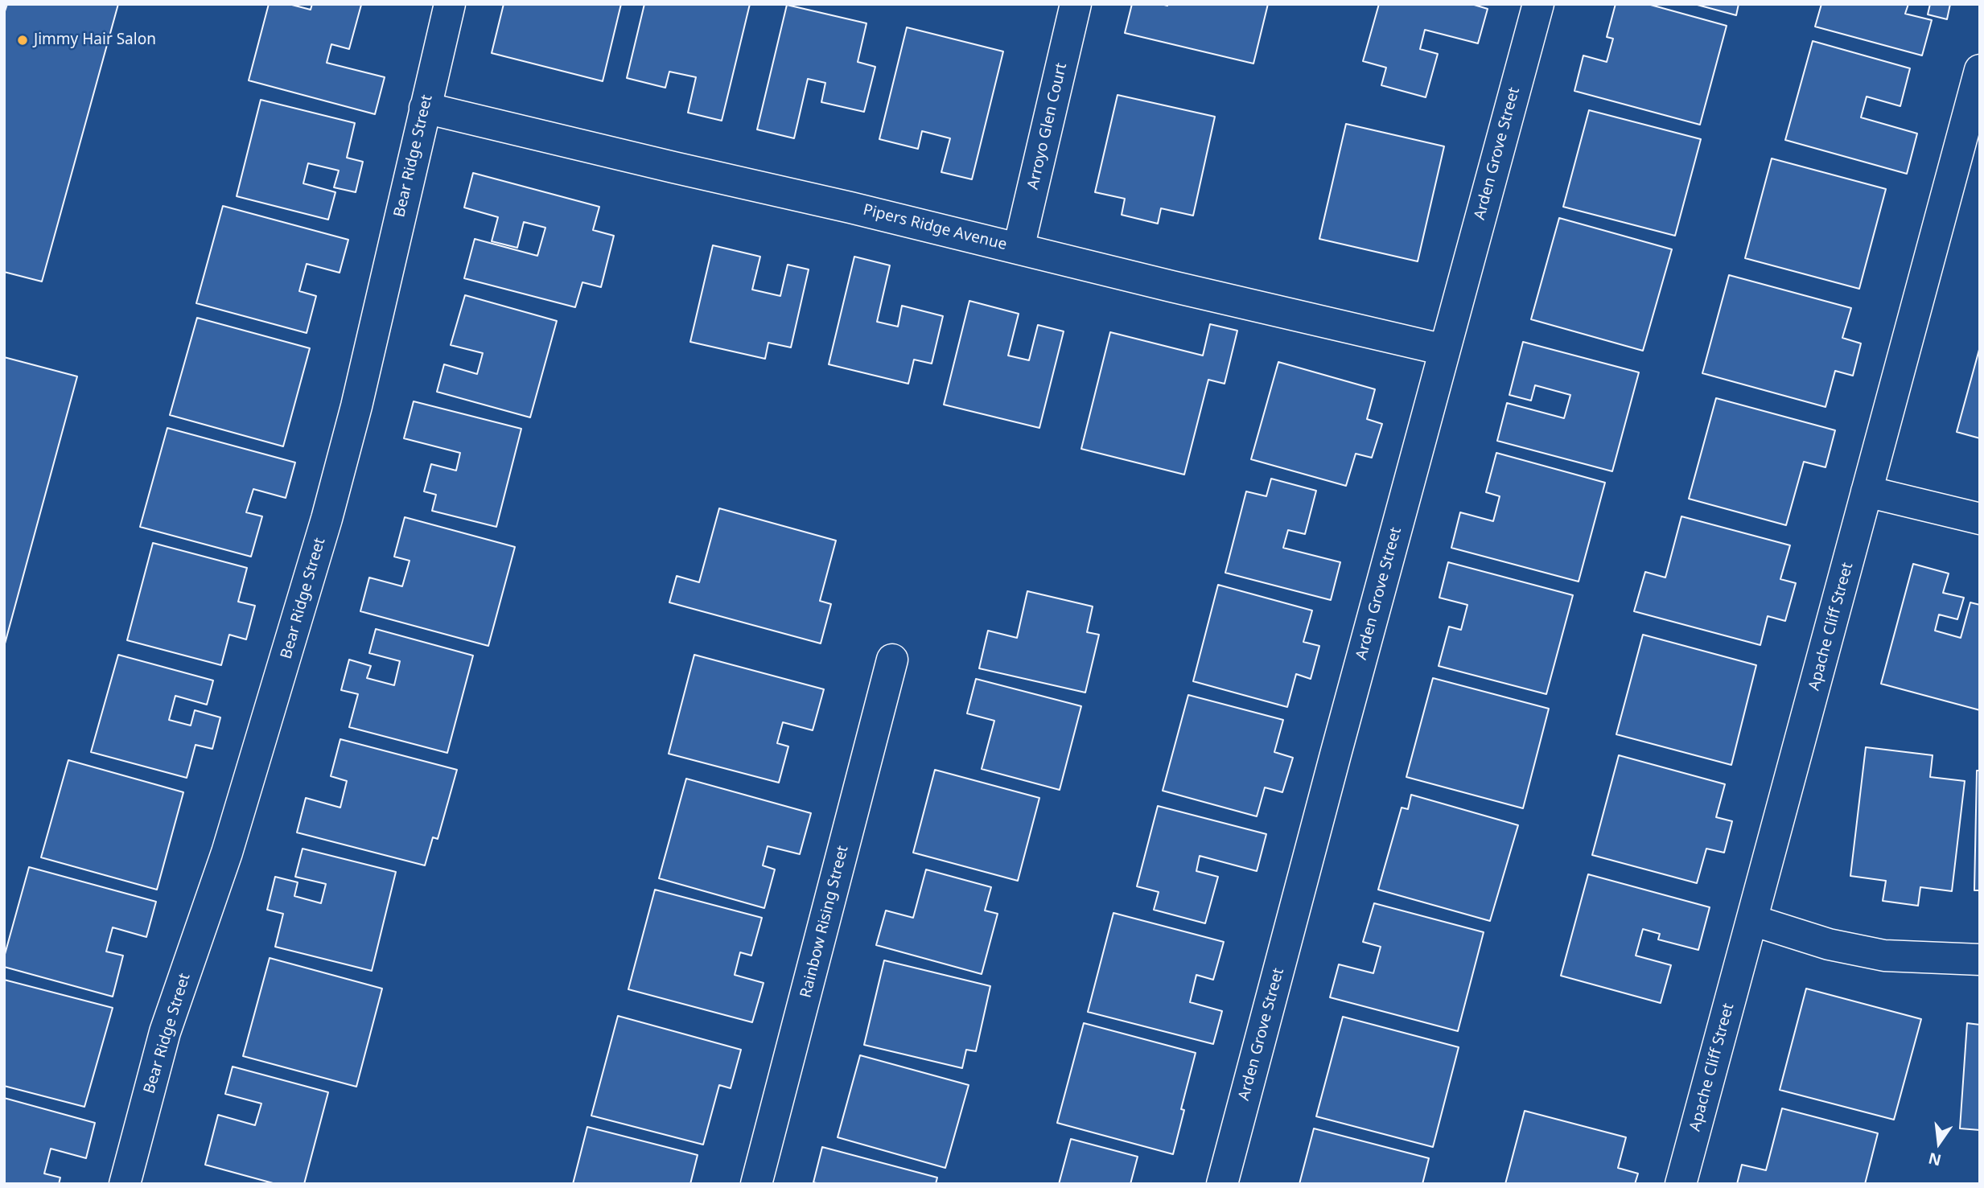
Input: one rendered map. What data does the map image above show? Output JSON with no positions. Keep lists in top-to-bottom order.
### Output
{
  "streets": {
    "street": [
      "Arroyo Glen Court",
      "Arden Grove Street",
      "Bear Ridge Street",
      "Pipers Ridge Avenue",
      "Apache Cliff Street",
      "Rainbow Rising Street"
    ]
  },
  "crossings": [
    ["Arroyo Glen Court", "Pipers Ridge Avenue"],
    ["Arden Grove Street", "Pipers Ridge Avenue"],
    ["Bear Ridge Street", "Pipers Ridge Avenue"]
  ],
  "places": ["Jimmy Hair Salon"],
  "north": "bottom"
}
